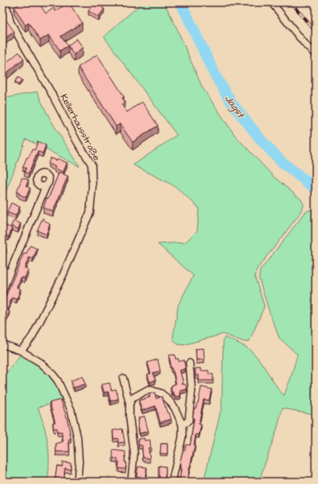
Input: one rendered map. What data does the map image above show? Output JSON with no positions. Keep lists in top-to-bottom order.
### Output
{
  "streets": {
    "street": ["Kellerhausstraße"]
  },
  "water": ["Jagst"]
}
